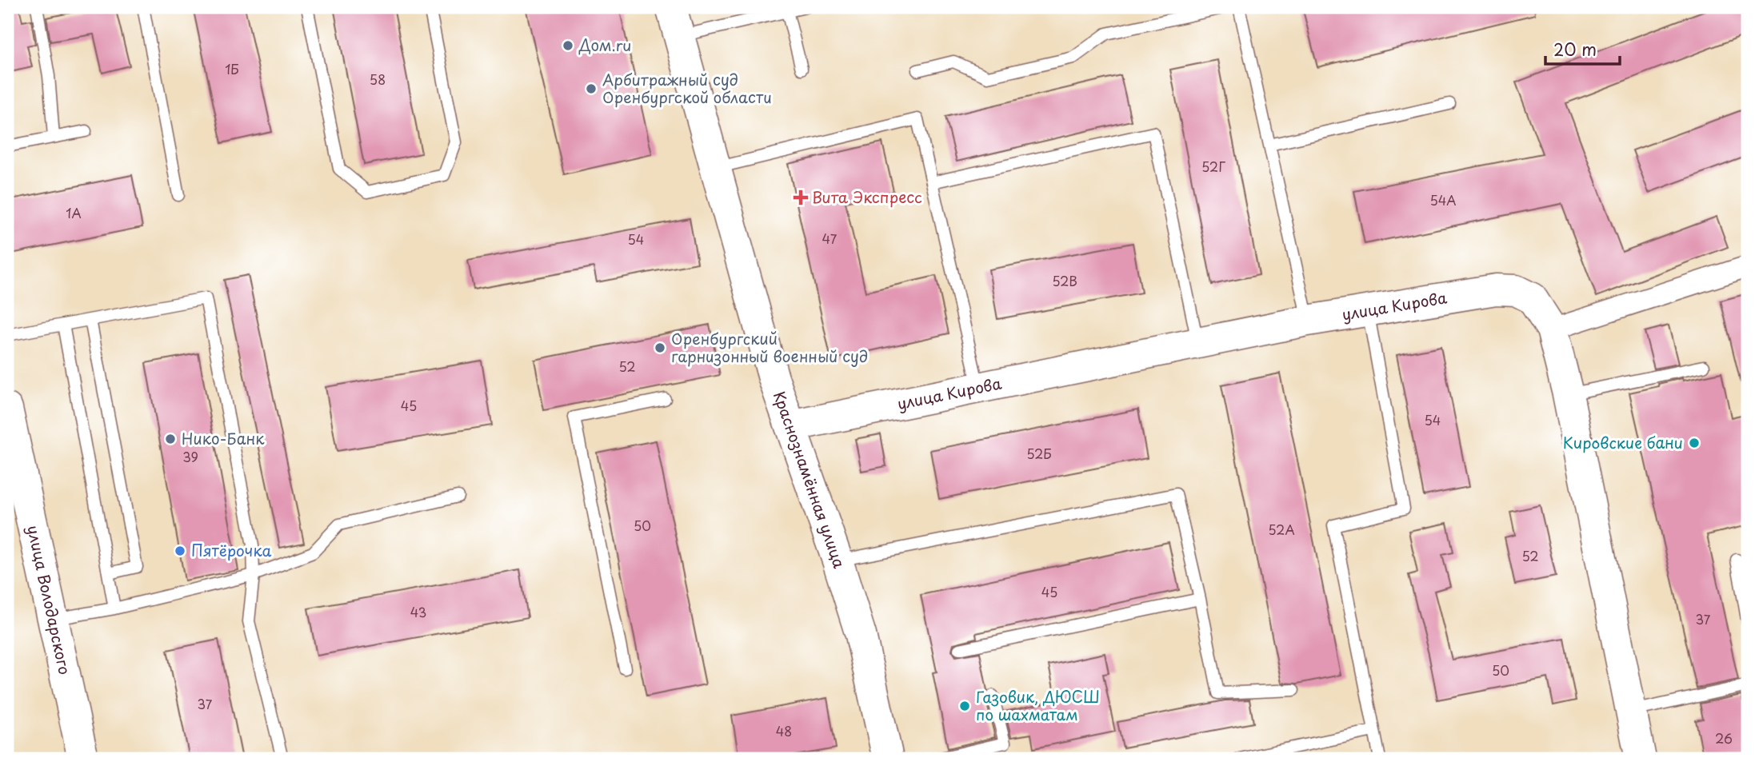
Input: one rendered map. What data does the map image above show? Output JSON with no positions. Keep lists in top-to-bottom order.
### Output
{
  "streets": {
    "main road": ["улица Кирова", "Краснознамённая улица", "улица Володарского"]
  },
  "crossings": [
    ["улица Кирова", "Краснознамённая улица"]
  ],
  "places": {
    "other": [
      "Дом.ru",
      "Арбитражный суд Оренбургской области",
      "Оренбургский гарнизонный военный суд",
      "Нико-Банк",
      "Кировские бани",
      "Пятёрочка",
      "Газовик, ДЮСШ по шахматам"
    ],
    "health": ["Вита Экспресс"]
  },
  "house_numbers": [
    "1Б",
    "58",
    "52Г",
    "54А",
    "1А",
    "47",
    "54",
    "52В",
    "52",
    "45",
    "54",
    "52Б",
    "39",
    "50",
    "52А",
    "52",
    "45",
    "43",
    "37",
    "50",
    "37",
    "48",
    "26"
  ],
  "scale_bar": "20 m"
}
